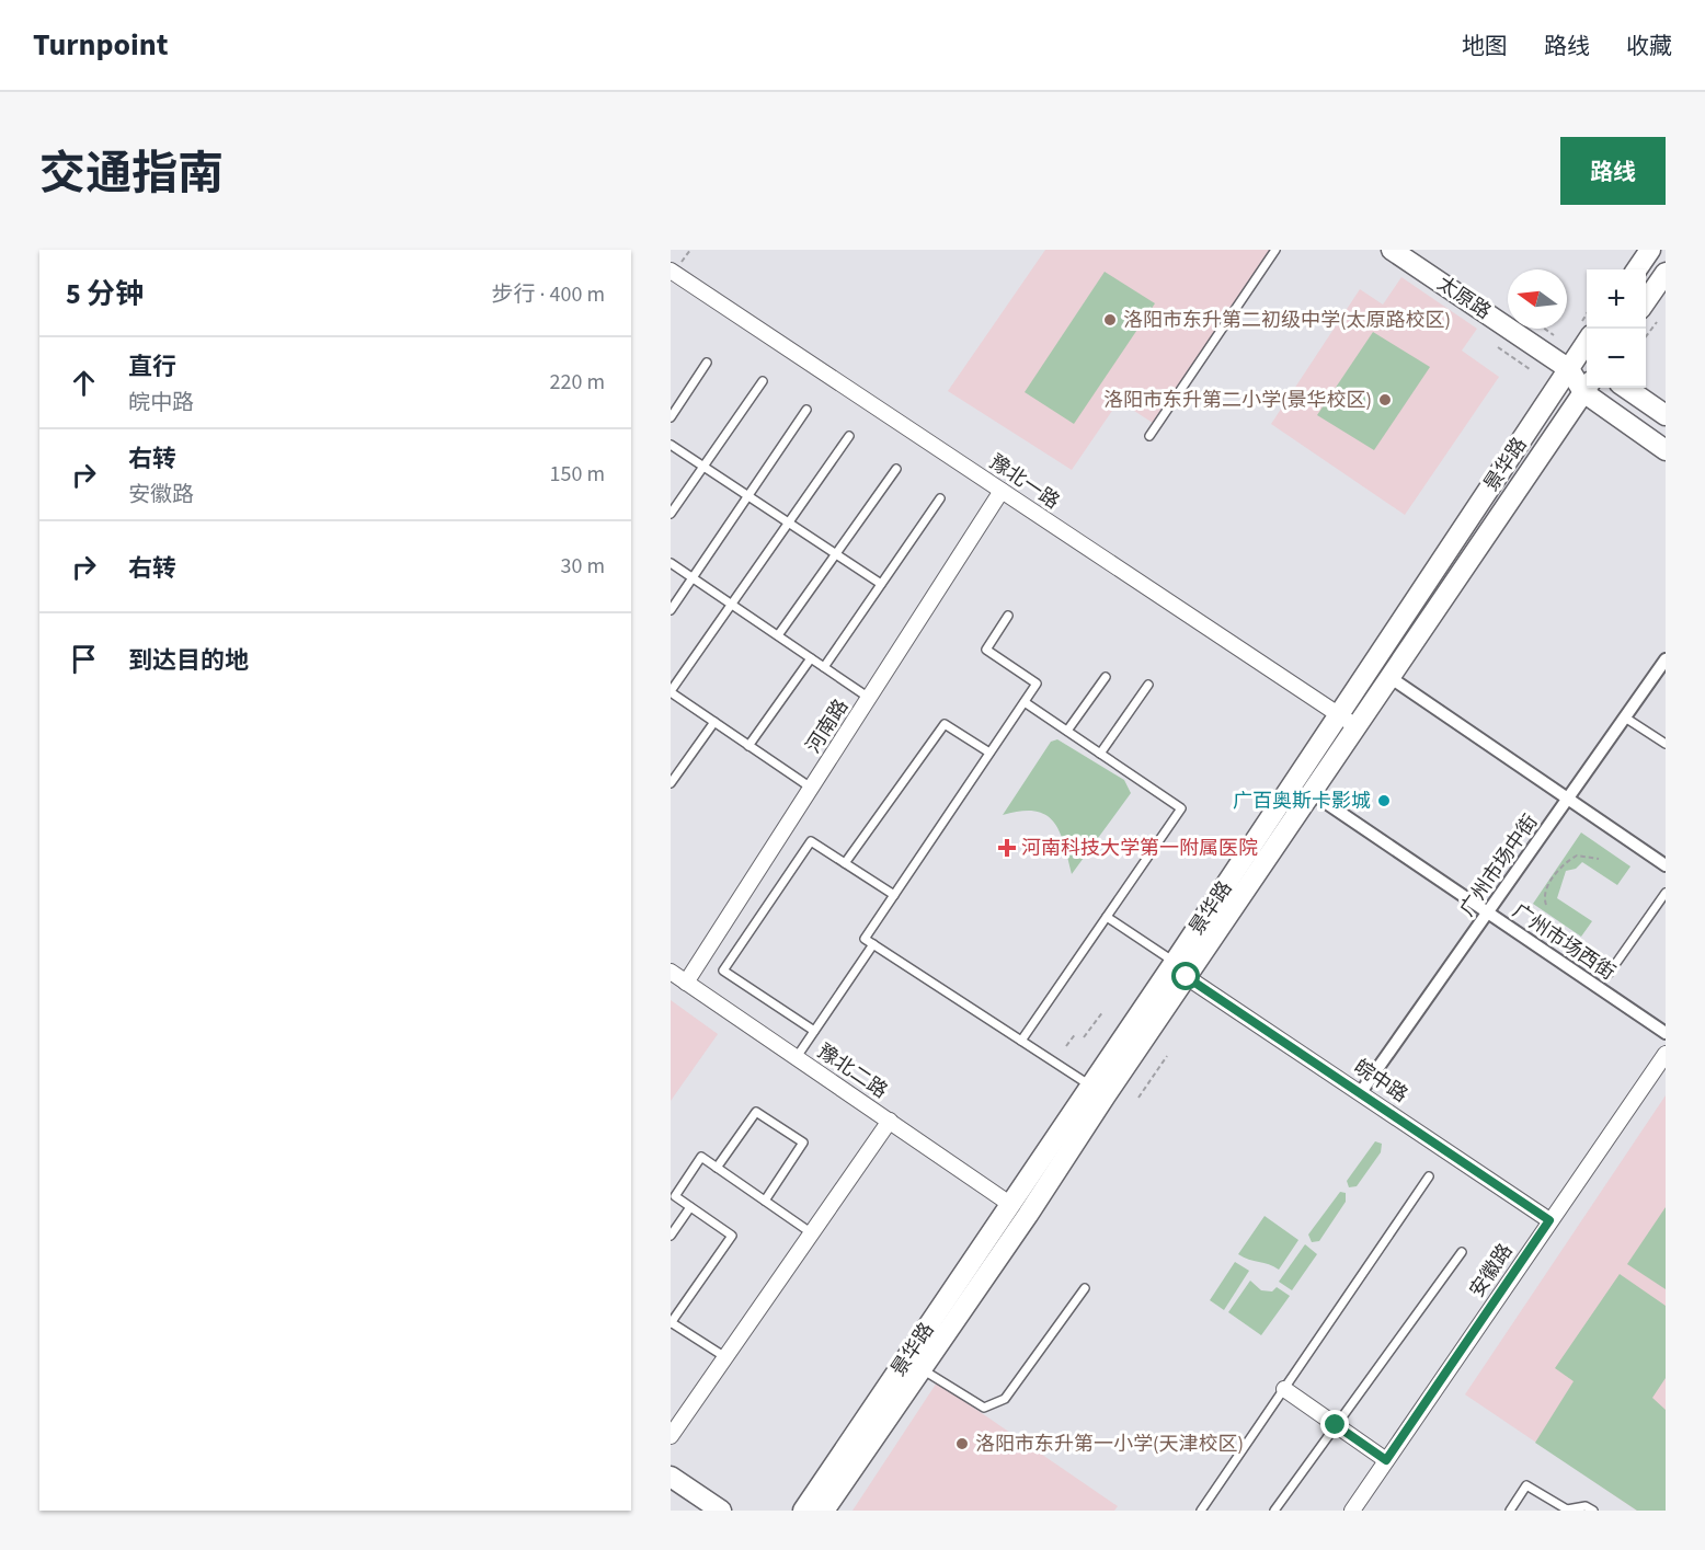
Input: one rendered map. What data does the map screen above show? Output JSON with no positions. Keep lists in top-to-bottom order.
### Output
{
  "streets": {
    "main road": ["太原路", "景华路"],
    "street": [
      "豫北一路",
      "河南路",
      "广州市场中街",
      "广州市场西街",
      "豫北二路",
      "皖中路",
      "安徽路"
    ]
  },
  "crossings": [
    ["太原路", "景华路"],
    ["景华路", "豫北一路"],
    ["景华路", "广州市场西街"],
    ["景华路", "豫北二路"],
    ["景华路", "皖中路"],
    ["豫北一路", "河南路"],
    ["河南路", "豫北二路"],
    ["广州市场中街", "广州市场西街"],
    ["广州市场中街", "皖中路"],
    ["皖中路", "安徽路"]
  ],
  "places": {
    "other": [
      "洛阳市东升第二初级中学(太原路校区)",
      "洛阳市东升第二小学(景华校区)",
      "广百奥斯卡影城",
      "洛阳市东升第一小学(天津校区)"
    ],
    "health": ["河南科技大学第一附属医院"]
  },
  "north": "left",
  "page": {
    "header": "Turnpoint",
    "nav": ["地图", "路线", "收藏"],
    "title": "交通指南",
    "buttons": "路线",
    "heading": ["5 分钟", "步行 · 400 m"],
    "map_buttons": ["+", "−"],
    "list": [
      ["直行", "皖中路", "220 m"],
      ["右转", "安徽路", "150 m"],
      ["右转", "30 m"],
      "到达目的地"
    ]
  }
}
